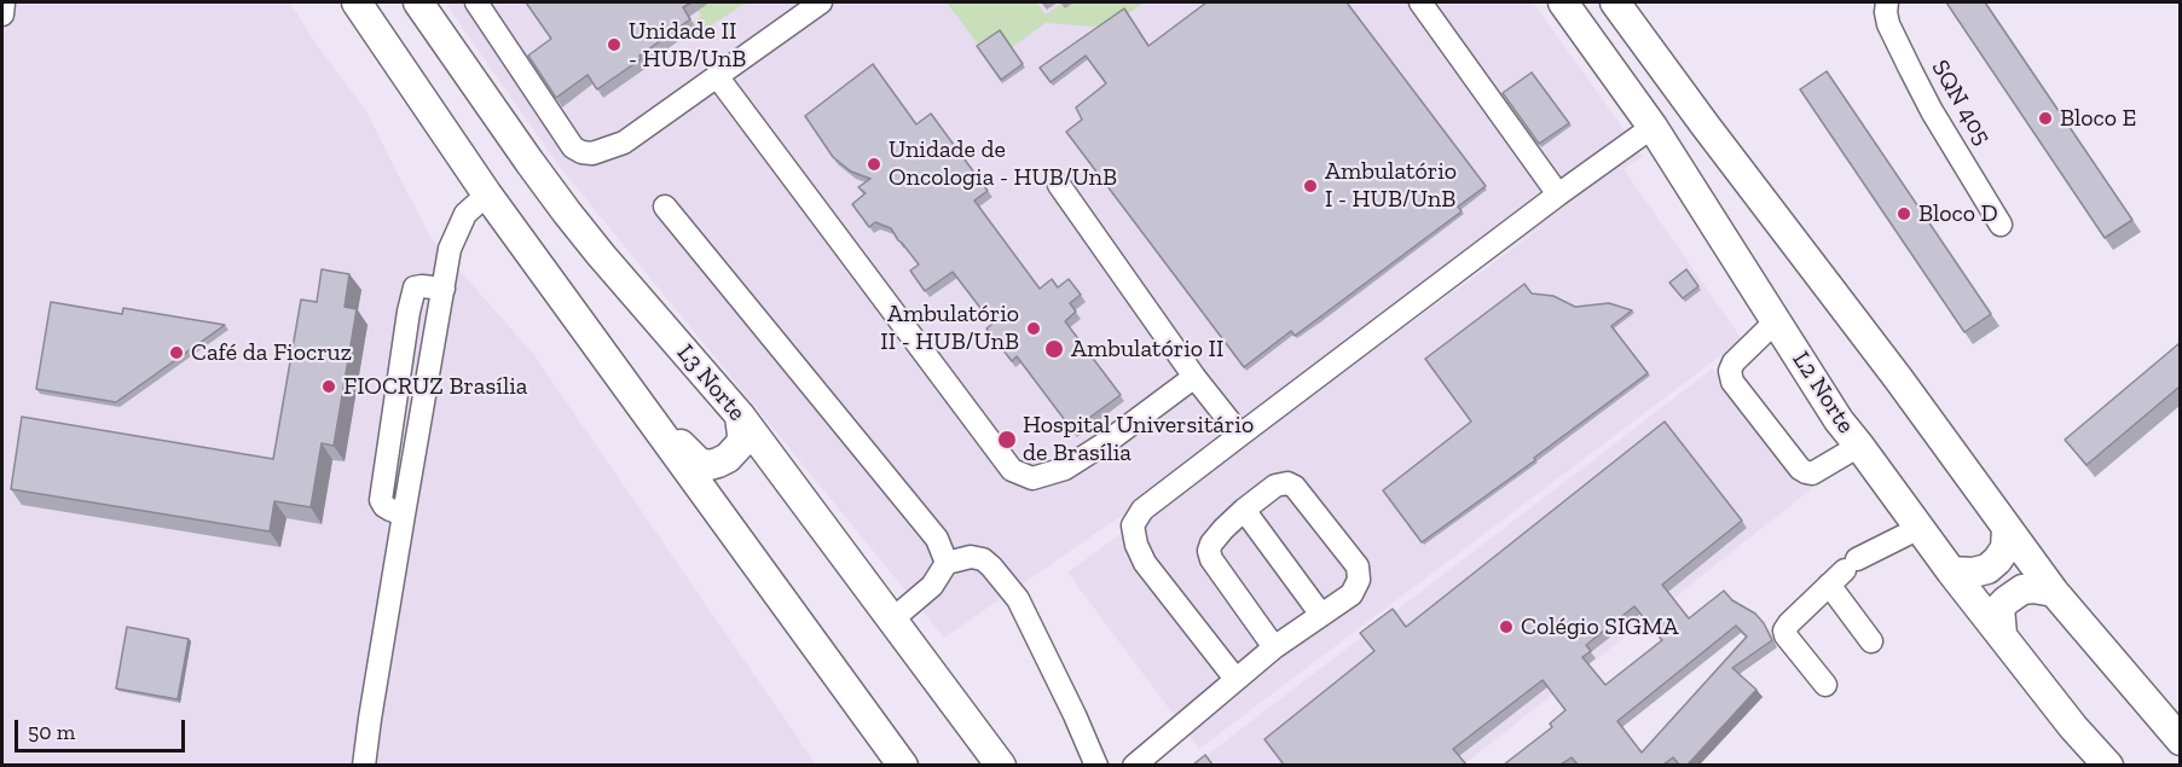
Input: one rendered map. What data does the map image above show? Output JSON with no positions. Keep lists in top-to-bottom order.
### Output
{
  "streets": {
    "main road": ["L3 Norte", "L2 Norte"],
    "street": ["SQN 405"]
  },
  "places": [
    "Unidade II - HUB/UnB",
    "Bloco E",
    "Unidade de Oncologia - HUB/UnB",
    "Ambulatório I - HUB/UnB",
    "Bloco D",
    "Ambulatório II - HUB/UnB",
    "Ambulatório II",
    "Café da Fiocruz",
    "FIOCRUZ Brasília",
    "Hospital Universitário de Brasília",
    "Colégio SIGMA"
  ],
  "scale_bar": "50 m"
}
